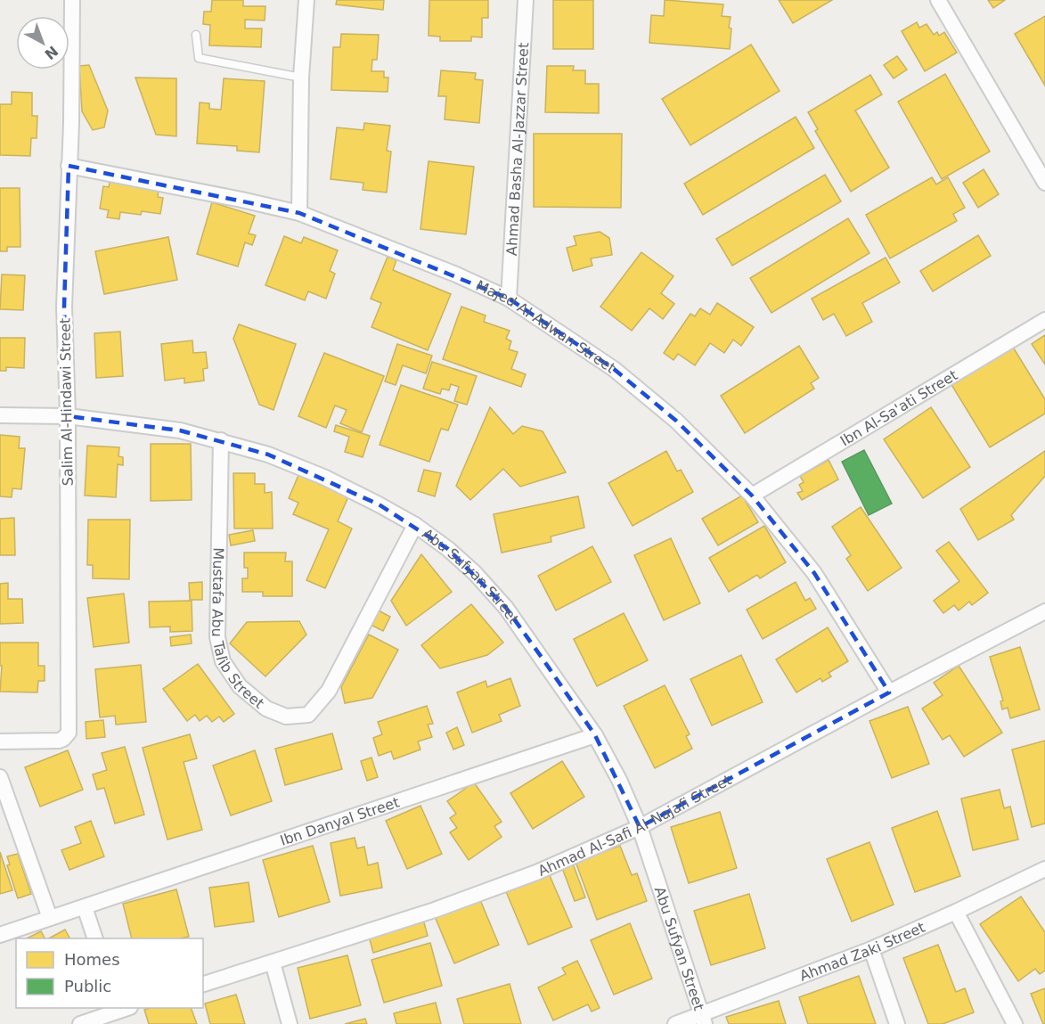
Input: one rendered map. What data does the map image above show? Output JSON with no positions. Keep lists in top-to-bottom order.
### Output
{
  "streets": {
    "street": [
      "Ahmad Basha Al-Jazzar Street",
      "Majed Al-Adwan Street",
      "Salim Al-Hindawi Street",
      "Ibn Al-Sa'ati Street",
      "Abu Sufyan Street",
      "Mustafa Abu Talib Street",
      "Ibn Danyal Street",
      "Ahmad Al-Safi Al-Najafi Street",
      "Ahmad Zaki Street"
    ]
  },
  "crossings": [
    ["Ahmad Basha Al-Jazzar Street", "Majed Al-Adwan Street"],
    ["Majed Al-Adwan Street", "Salim Al-Hindawi Street"],
    ["Majed Al-Adwan Street", "Ibn Al-Sa'ati Street"],
    ["Majed Al-Adwan Street", "Ahmad Al-Safi Al-Najafi Street"],
    ["Salim Al-Hindawi Street", "Abu Sufyan Street"],
    ["Abu Sufyan Street", "Mustafa Abu Talib Street"],
    ["Abu Sufyan Street", "Ibn Danyal Street"],
    ["Abu Sufyan Street", "Ahmad Al-Safi Al-Najafi Street"],
    ["Abu Sufyan Street", "Ahmad Zaki Street"]
  ],
  "legend": ["Homes", "Public"],
  "north": "bottom right"
}
